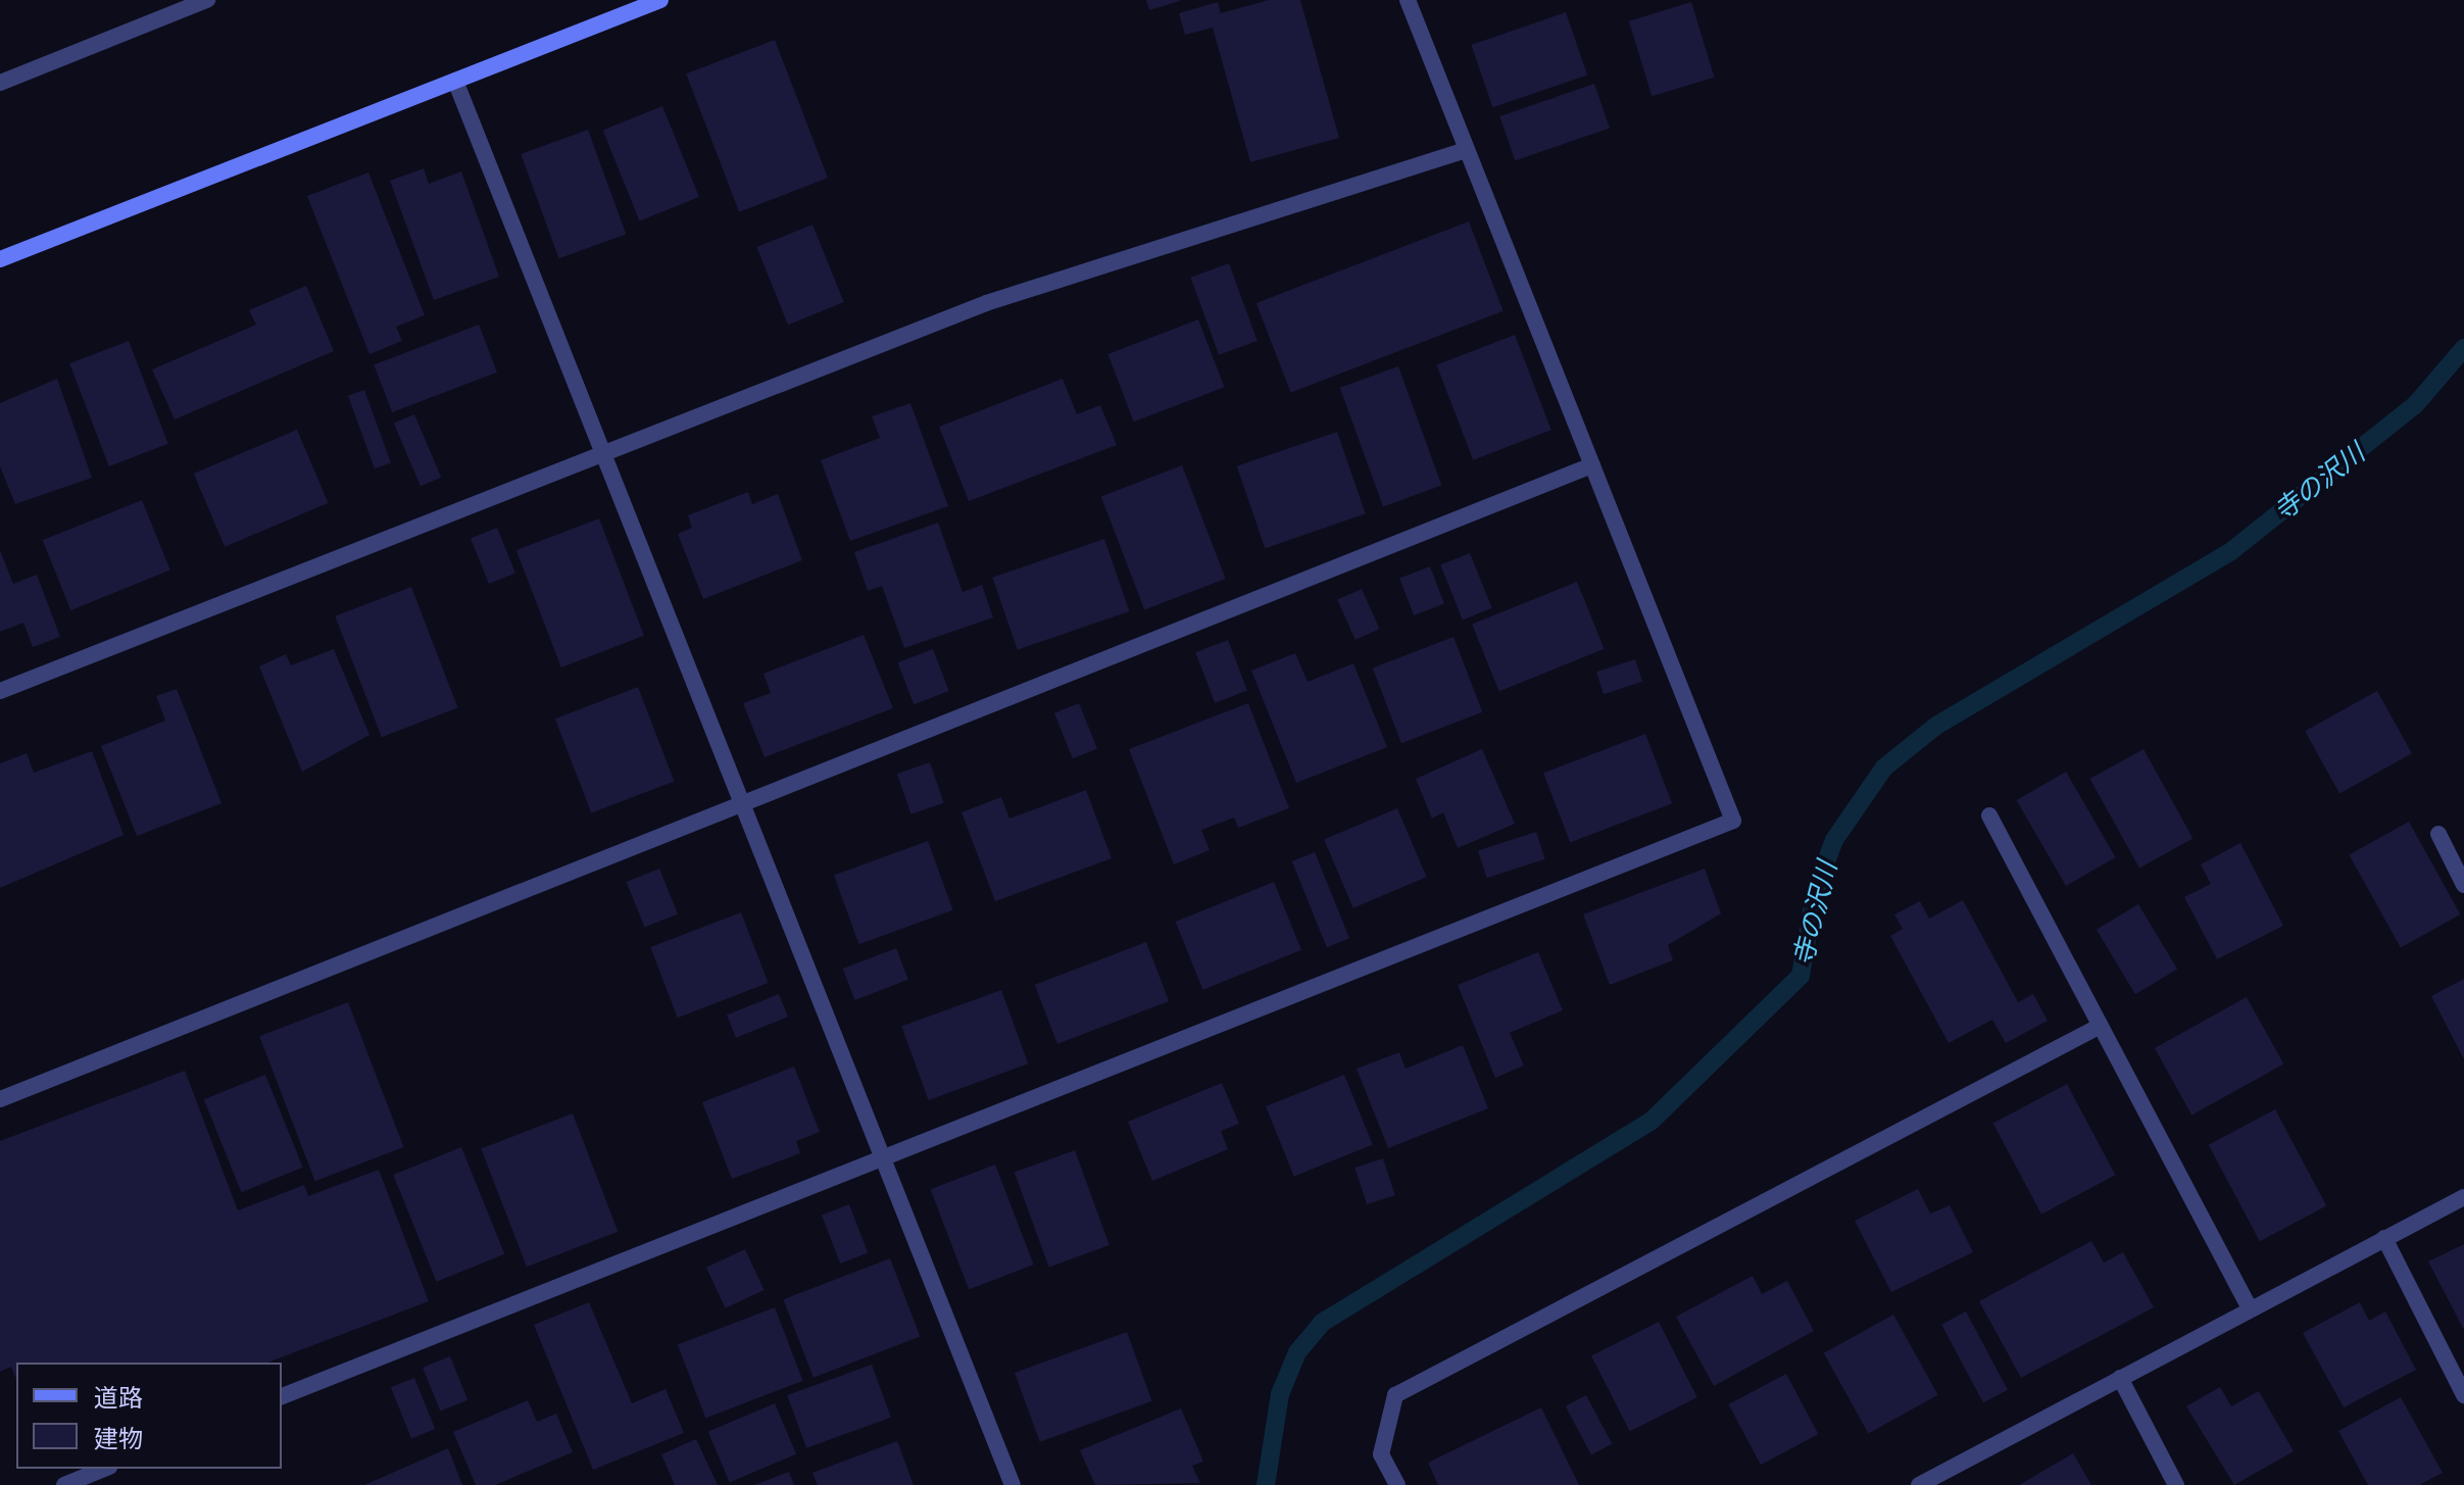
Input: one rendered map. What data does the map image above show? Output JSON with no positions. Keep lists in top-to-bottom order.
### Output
{
  "water": ["寺の沢川"],
  "legend": ["道路", "建物"]
}
